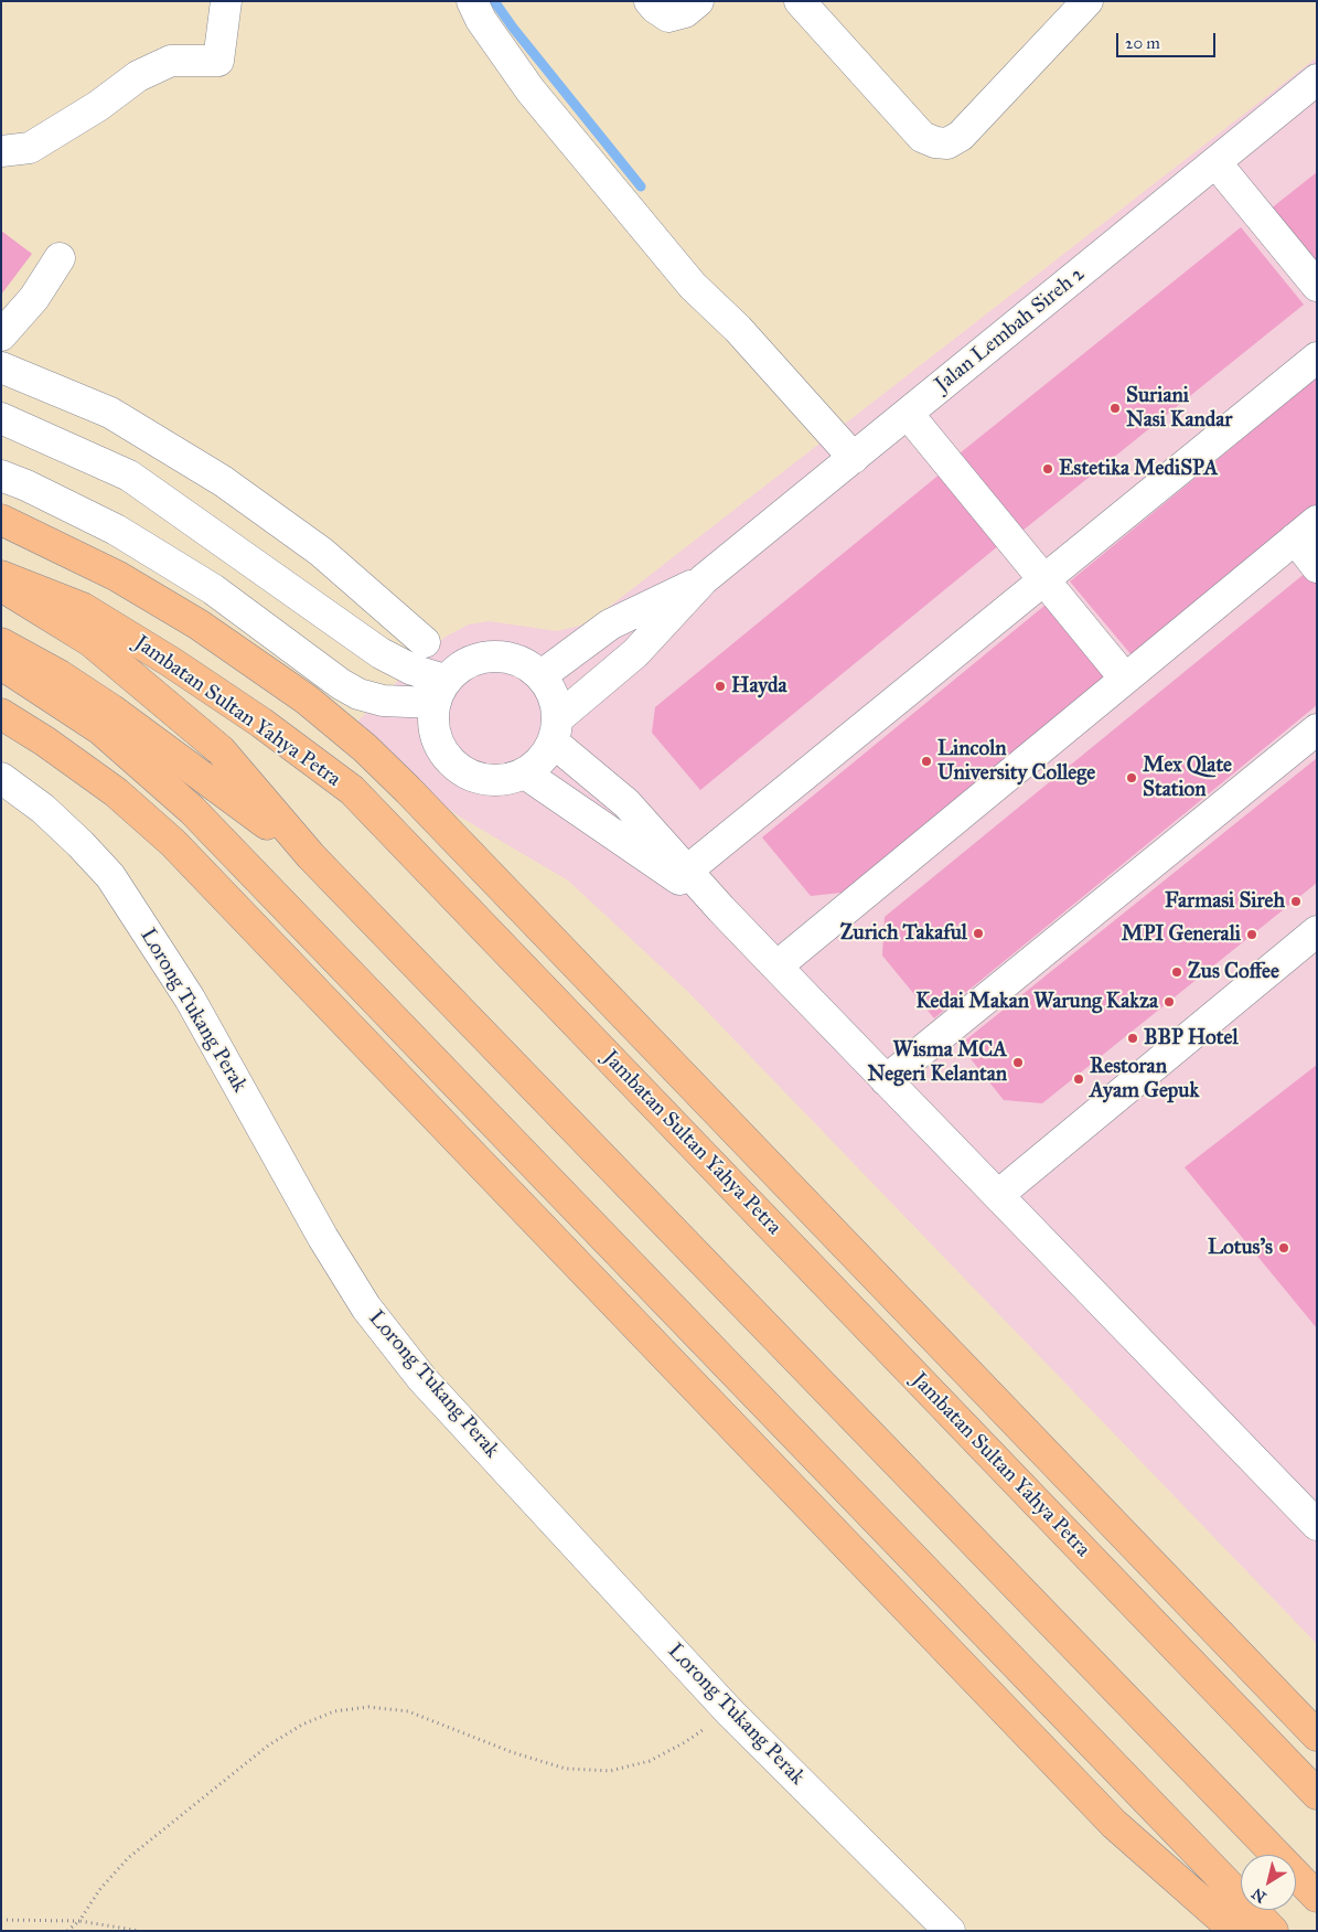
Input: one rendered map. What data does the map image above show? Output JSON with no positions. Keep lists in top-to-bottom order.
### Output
{
  "streets": {
    "main road": ["Jambatan Sultan Yahya Petra"],
    "street": ["Jalan Lembah Sireh 2", "Lorong Tukang Perak"]
  },
  "places": [
    "Suriani Nasi Kandar",
    "Estetika MediSPA",
    "Hayda",
    "Lincoln University College",
    "Mex Qlate Station",
    "Farmasi Sireh",
    "Zurich Takaful",
    "MPI Generali",
    "Zus Coffee",
    "Kedai Makan Warung Kakza",
    "BBP Hotel",
    "Wisma MCA Negeri Kelantan",
    "Restoran Ayam Gepuk",
    "Lotus's"
  ],
  "scale_bar": "20 m",
  "north": "bottom left"
}
